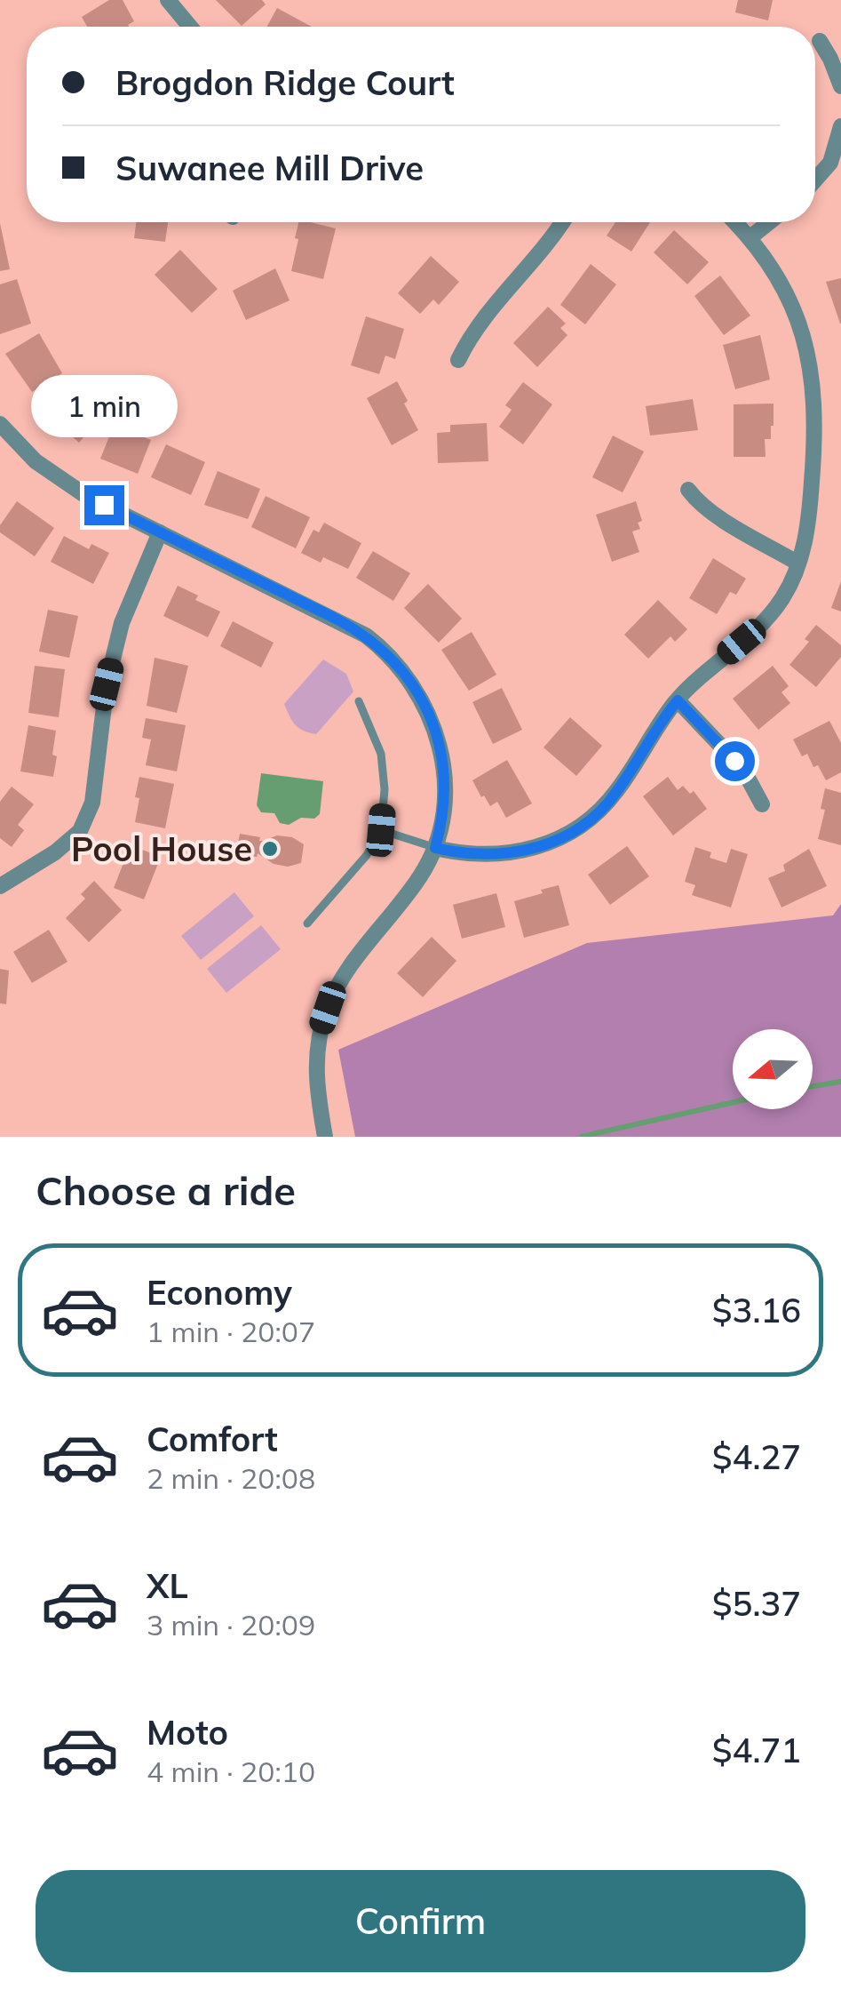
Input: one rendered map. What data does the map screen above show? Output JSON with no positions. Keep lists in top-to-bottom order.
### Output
{
  "places": ["Pool House"],
  "north": "left",
  "page": {
    "banner": ["Brogdon Ridge Court", "Suwanee Mill Drive"],
    "bubble": "1 min",
    "heading": "Choose a ride",
    "list": [
      {
        "name": "Economy",
        "note": "1 min · 20:07",
        "value": "$3.16"
      },
      {
        "name": "Comfort",
        "note": "2 min · 20:08",
        "value": "$4.27"
      },
      {
        "name": "XL",
        "note": "3 min · 20:09",
        "value": "$5.37"
      },
      {
        "name": "Moto",
        "note": "4 min · 20:10",
        "value": "$4.71"
      }
    ],
    "buttons": "Confirm"
  }
}
